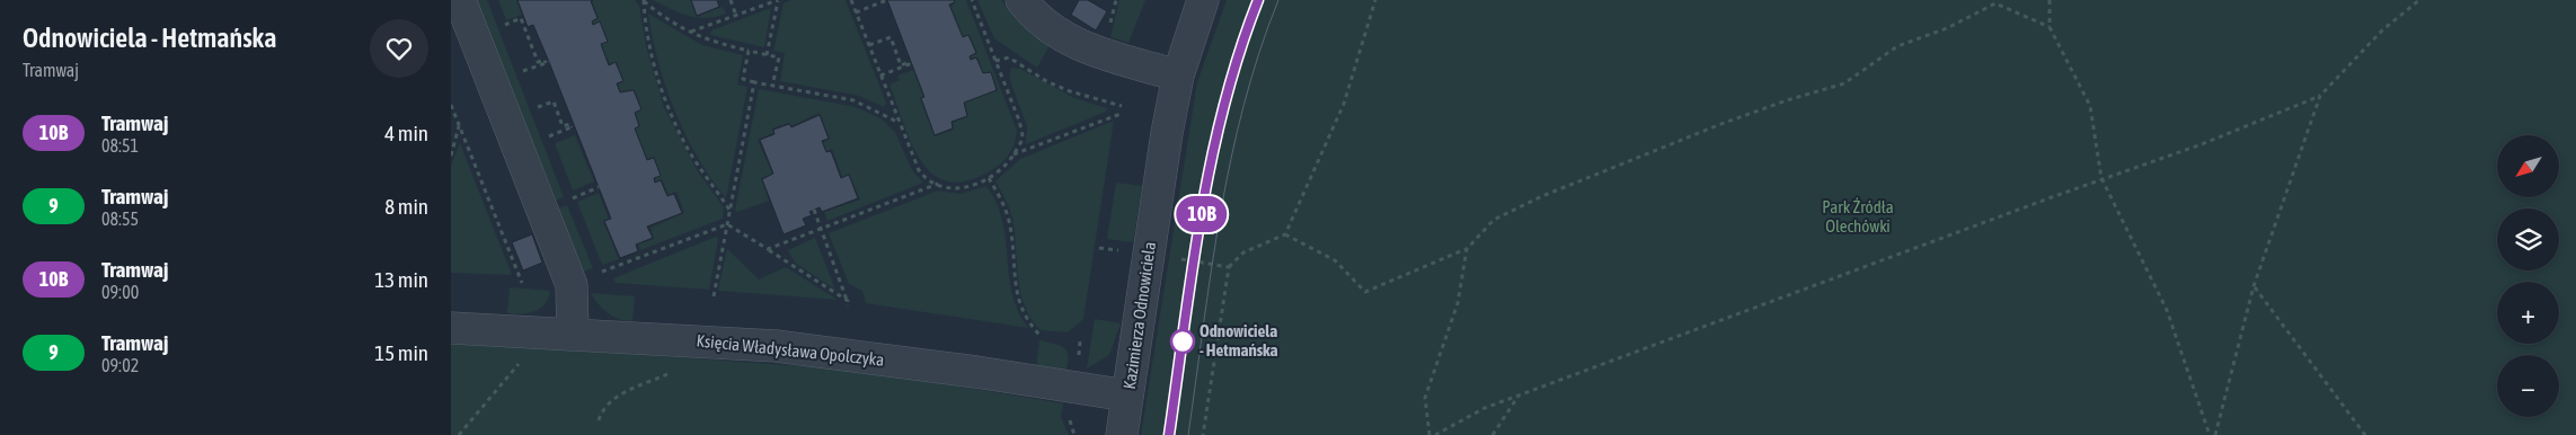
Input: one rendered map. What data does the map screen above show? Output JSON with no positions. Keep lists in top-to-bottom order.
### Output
{
  "streets": {
    "street": ["Kazimierza Odnowiciela", "Księcia Władysława Opolczyka"]
  },
  "crossings": [
    ["Kazimierza Odnowiciela", "Księcia Władysława Opolczyka"]
  ],
  "parks": ["Park Źródła Olechówki"],
  "places": ["Odnowiciela - Hetmańska"],
  "lines": ["tram line 10B"],
  "north": "bottom left",
  "page": {
    "heading": ["Odnowiciela - Hetmańska", "Tramwaj"],
    "on_map": "10B",
    "list": [
      {
        "mark": "10B",
        "name": "Tramwaj",
        "note": "08:51",
        "value": "4 min"
      },
      {
        "mark": "9",
        "name": "Tramwaj",
        "note": "08:55",
        "value": "8 min"
      },
      {
        "mark": "10B",
        "name": "Tramwaj",
        "note": "09:00",
        "value": "13 min"
      },
      {
        "mark": "9",
        "name": "Tramwaj",
        "note": "09:02",
        "value": "15 min"
      }
    ],
    "map_buttons": ["+", "−"]
  }
}
